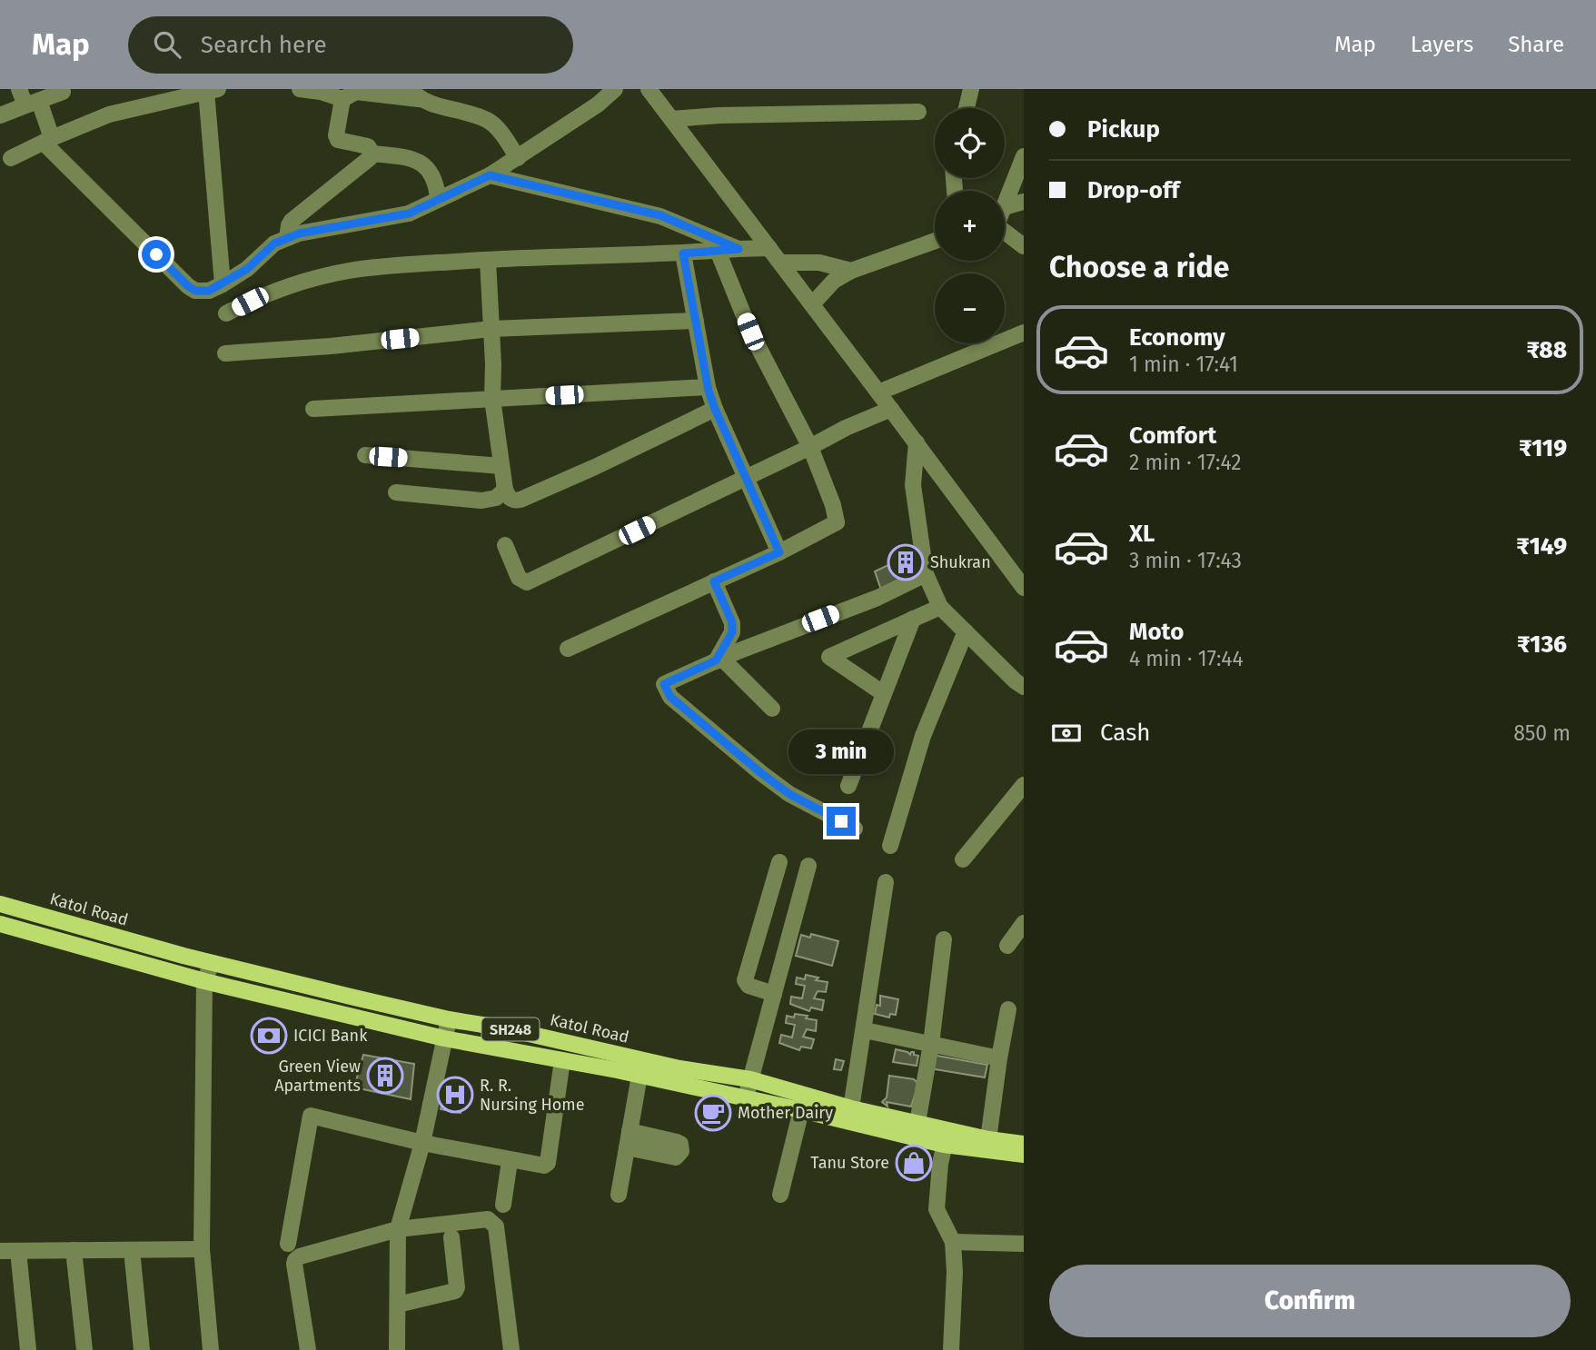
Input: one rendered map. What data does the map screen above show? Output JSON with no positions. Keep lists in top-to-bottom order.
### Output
{
  "streets": {
    "main road": ["Katol Road", "SH248"]
  },
  "places": {
    "building": ["Shukran", "Green View Apartments"],
    "bank": ["ICICI Bank"],
    "hospital": ["R. R. Nursing Home"],
    "cafe": ["Mother Dairy"],
    "shop": ["Tanu Store"]
  },
  "page": {
    "header": "Map",
    "search": "Search here",
    "nav": ["Map", "Layers", "Share"],
    "banner": ["Pickup", "Drop-off"],
    "map_buttons": ["+", "−"],
    "heading": "Choose a ride",
    "list": [
      {
        "name": "Economy",
        "note": "1 min · 17:41",
        "value": "₹88"
      },
      {
        "name": "Comfort",
        "note": "2 min · 17:42",
        "value": "₹119"
      },
      {
        "name": "XL",
        "note": "3 min · 17:43",
        "value": "₹149"
      },
      {
        "name": "Moto",
        "note": "4 min · 17:44",
        "value": "₹136"
      }
    ],
    "pay": ["Cash", "850 m"],
    "bubble": "3 min",
    "buttons": "Confirm"
  }
}
